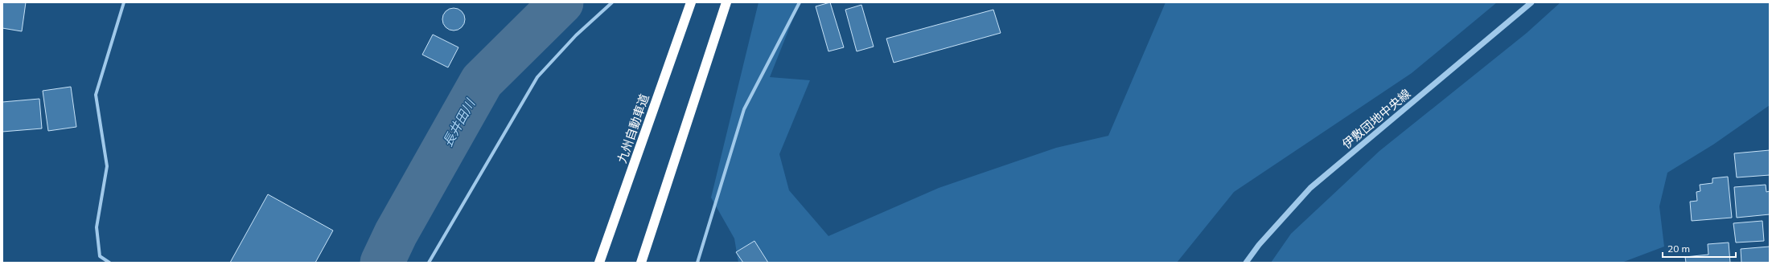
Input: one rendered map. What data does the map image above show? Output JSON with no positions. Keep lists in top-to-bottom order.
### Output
{
  "streets": {
    "highway": ["九州自動車道"],
    "street": ["伊敷団地中央線"]
  },
  "water": ["長井田川"],
  "scale_bar": "20 m"
}
